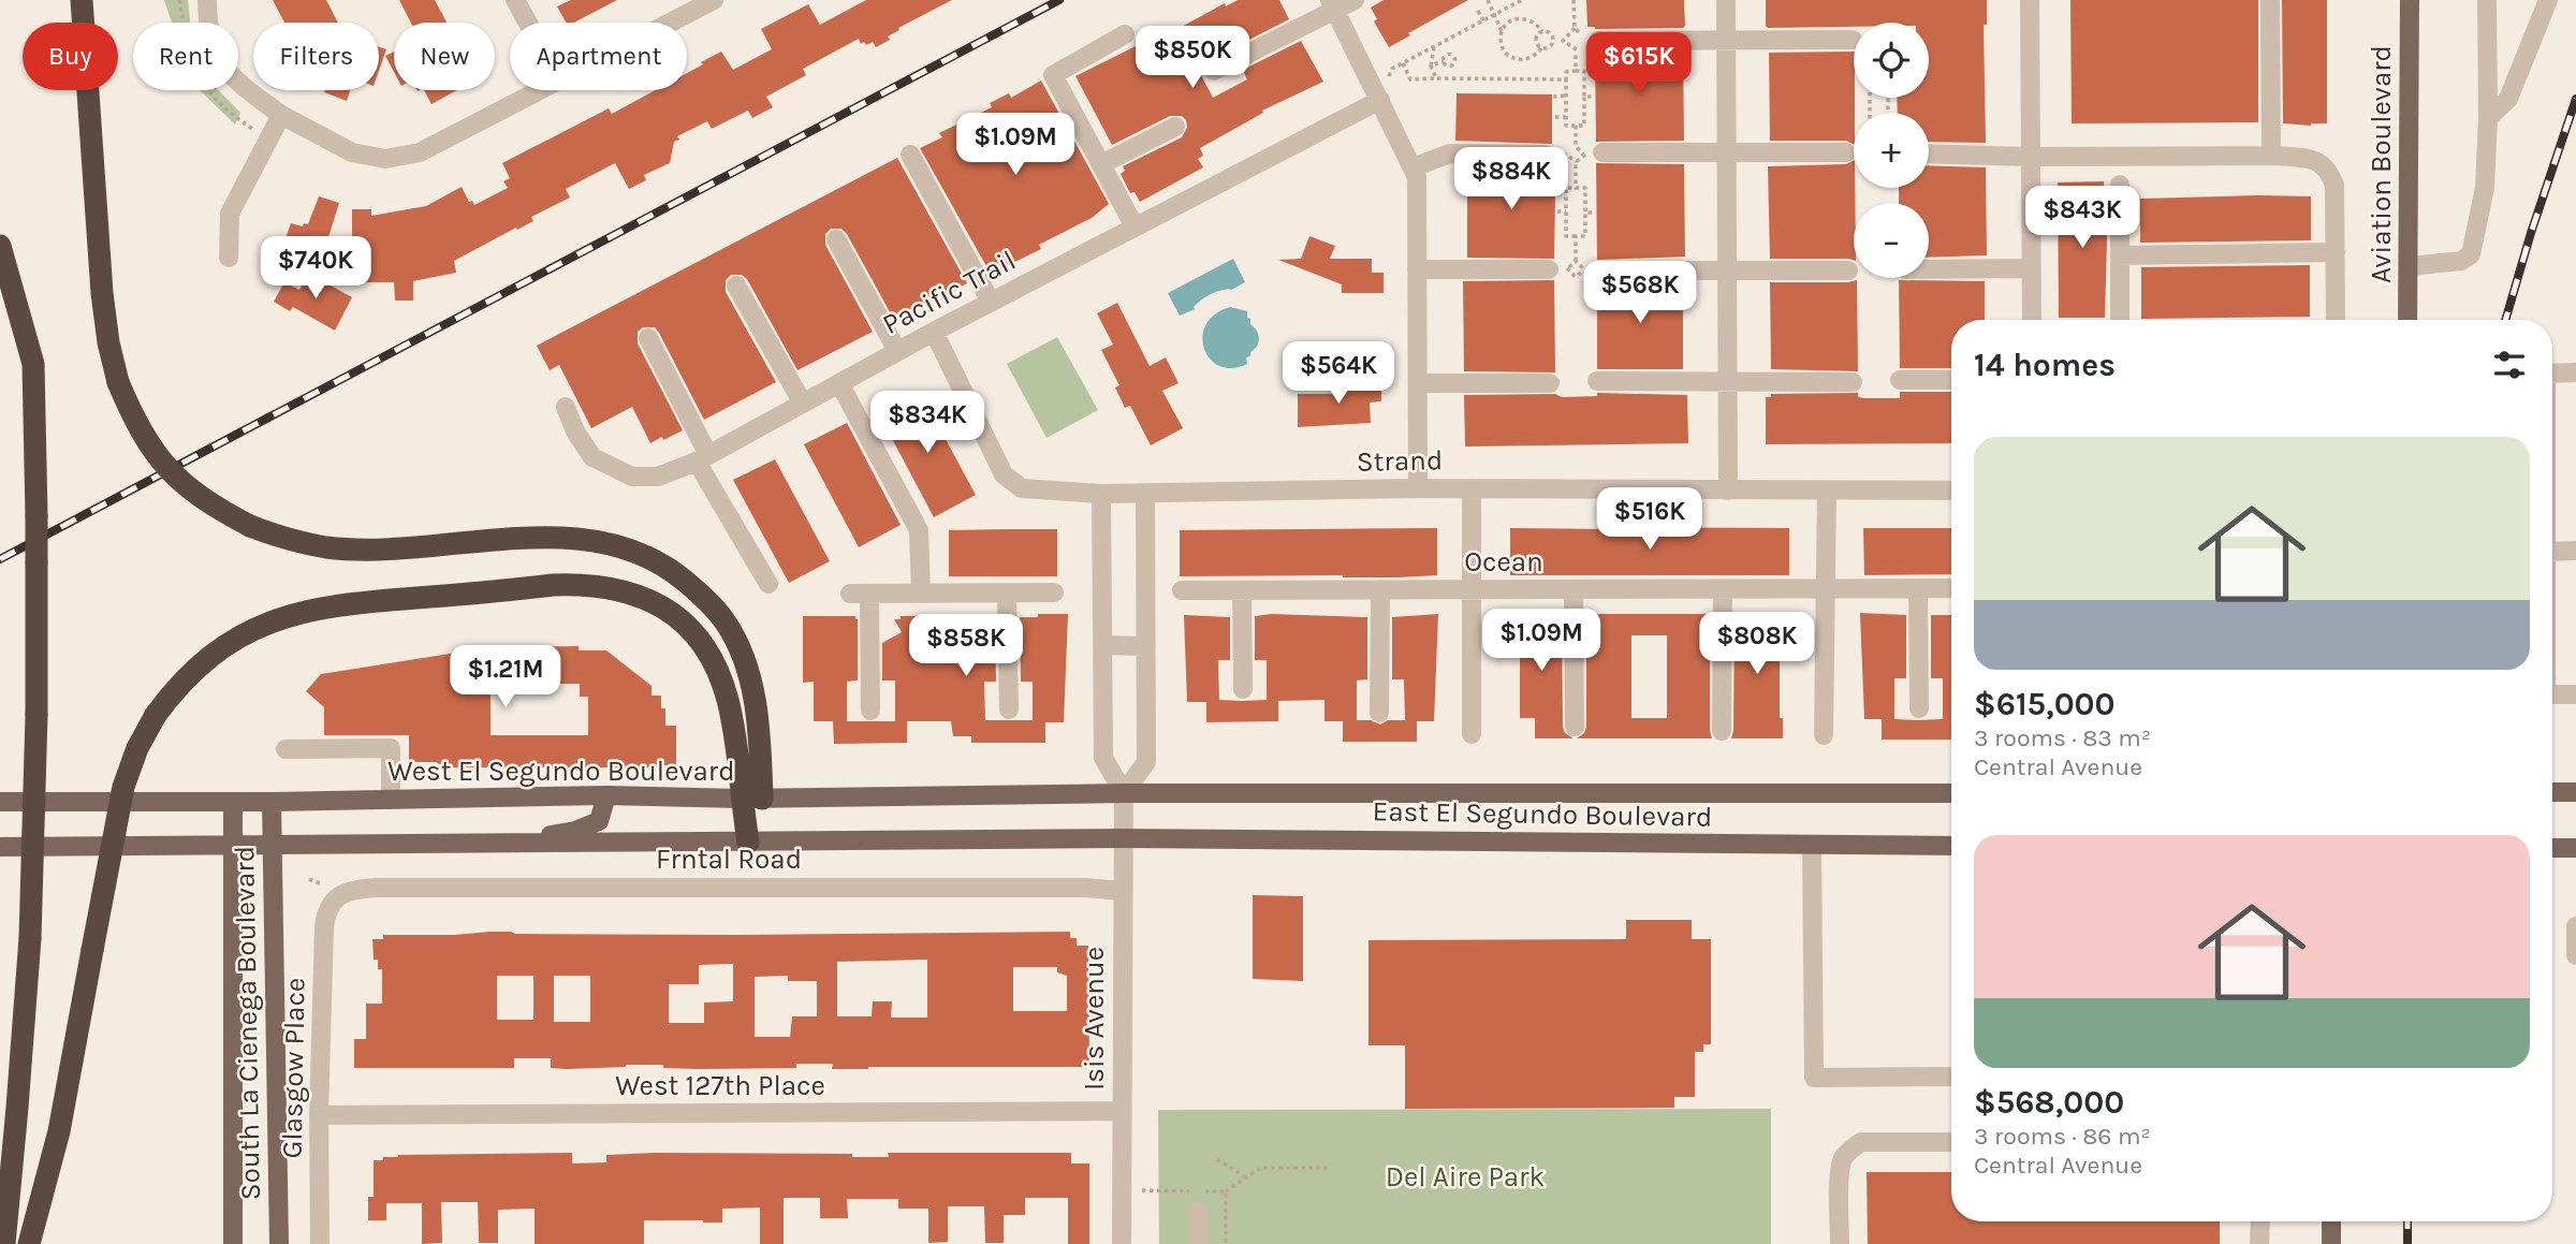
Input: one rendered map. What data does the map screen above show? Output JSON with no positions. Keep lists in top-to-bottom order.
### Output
{
  "streets": {
    "main road": [
      "Aviation Boulevard",
      "West El Segundo Boulevard",
      "East El Segundo Boulevard",
      "South La Cienega Boulevard"
    ],
    "street": [
      "Pacific Trail",
      "Strand",
      "Ocean",
      "Frntal Road",
      "Isis Avenue",
      "Glasgow Place",
      "West 127th Place"
    ]
  },
  "crossings": [
    ["Pacific Trail", "Strand"],
    ["Strand", "Isis Avenue"],
    ["West El Segundo Boulevard", "East El Segundo Boulevard"],
    ["West El Segundo Boulevard", "Isis Avenue"],
    ["West El Segundo Boulevard", "South La Cienega Boulevard"],
    ["East El Segundo Boulevard", "Isis Avenue"],
    ["Frntal Road", "Isis Avenue"],
    ["Frntal Road", "Glasgow Place"],
    ["Isis Avenue", "West 127th Place"],
    ["Glasgow Place", "West 127th Place"]
  ],
  "parks": ["Del Aire Park"],
  "page": {
    "map_buttons": ["+", "−"],
    "chip": [
      "Buy",
      "Rent",
      "Filters",
      "New",
      "Apartment"
    ],
    "price": [
      "$850K",
      "$615K",
      "$1.09M",
      "$884K",
      "$843K",
      "$740K",
      "$568K",
      "$564K",
      "$834K",
      "$516K",
      "$1.09M",
      "$808K",
      "$858K",
      "$1.21M"
    ],
    "heading": "14 homes",
    "list": [
      {
        "name": "$615,000",
        "note": "3 rooms · 83 m² · Central Avenue"
      },
      {
        "name": "$568,000",
        "note": "3 rooms · 86 m² · Central Avenue"
      }
    ]
  }
}
